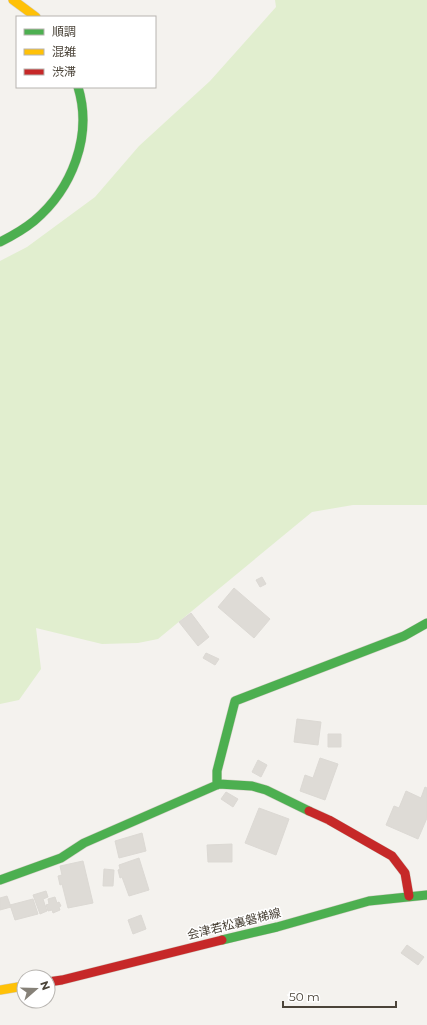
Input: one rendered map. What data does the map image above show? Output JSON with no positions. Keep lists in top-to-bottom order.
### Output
{
  "streets": {
    "street": ["会津若松裏磐梯線"]
  },
  "legend": ["順調", "混雑", "渋滞"],
  "scale_bar": "50 m",
  "north": "right"
}
